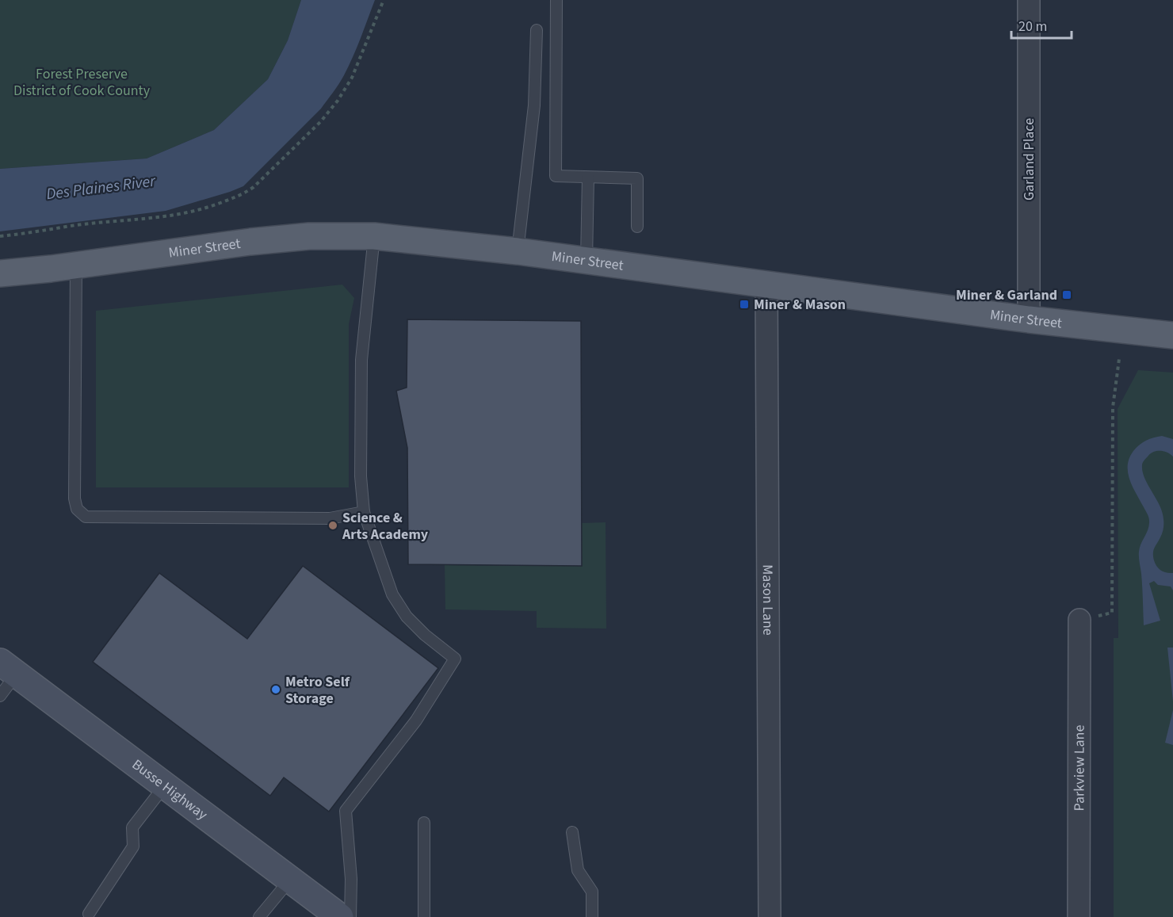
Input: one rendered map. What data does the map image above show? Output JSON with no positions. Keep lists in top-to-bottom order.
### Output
{
  "streets": {
    "main road": ["Miner Street", "Busse Highway"],
    "street": ["Garland Place", "Mason Lane", "Parkview Lane"]
  },
  "crossings": [
    ["Garland Place", "Miner Street"],
    ["Miner Street", "Mason Lane"]
  ],
  "water": ["Des Plaines River"],
  "parks": ["Forest Preserve District of Cook County"],
  "places": {
    "transit": ["Miner & Garland", "Miner & Mason"],
    "other": ["Science & Arts Academy", "Metro Self Storage"]
  },
  "scale_bar": "20 m"
}
